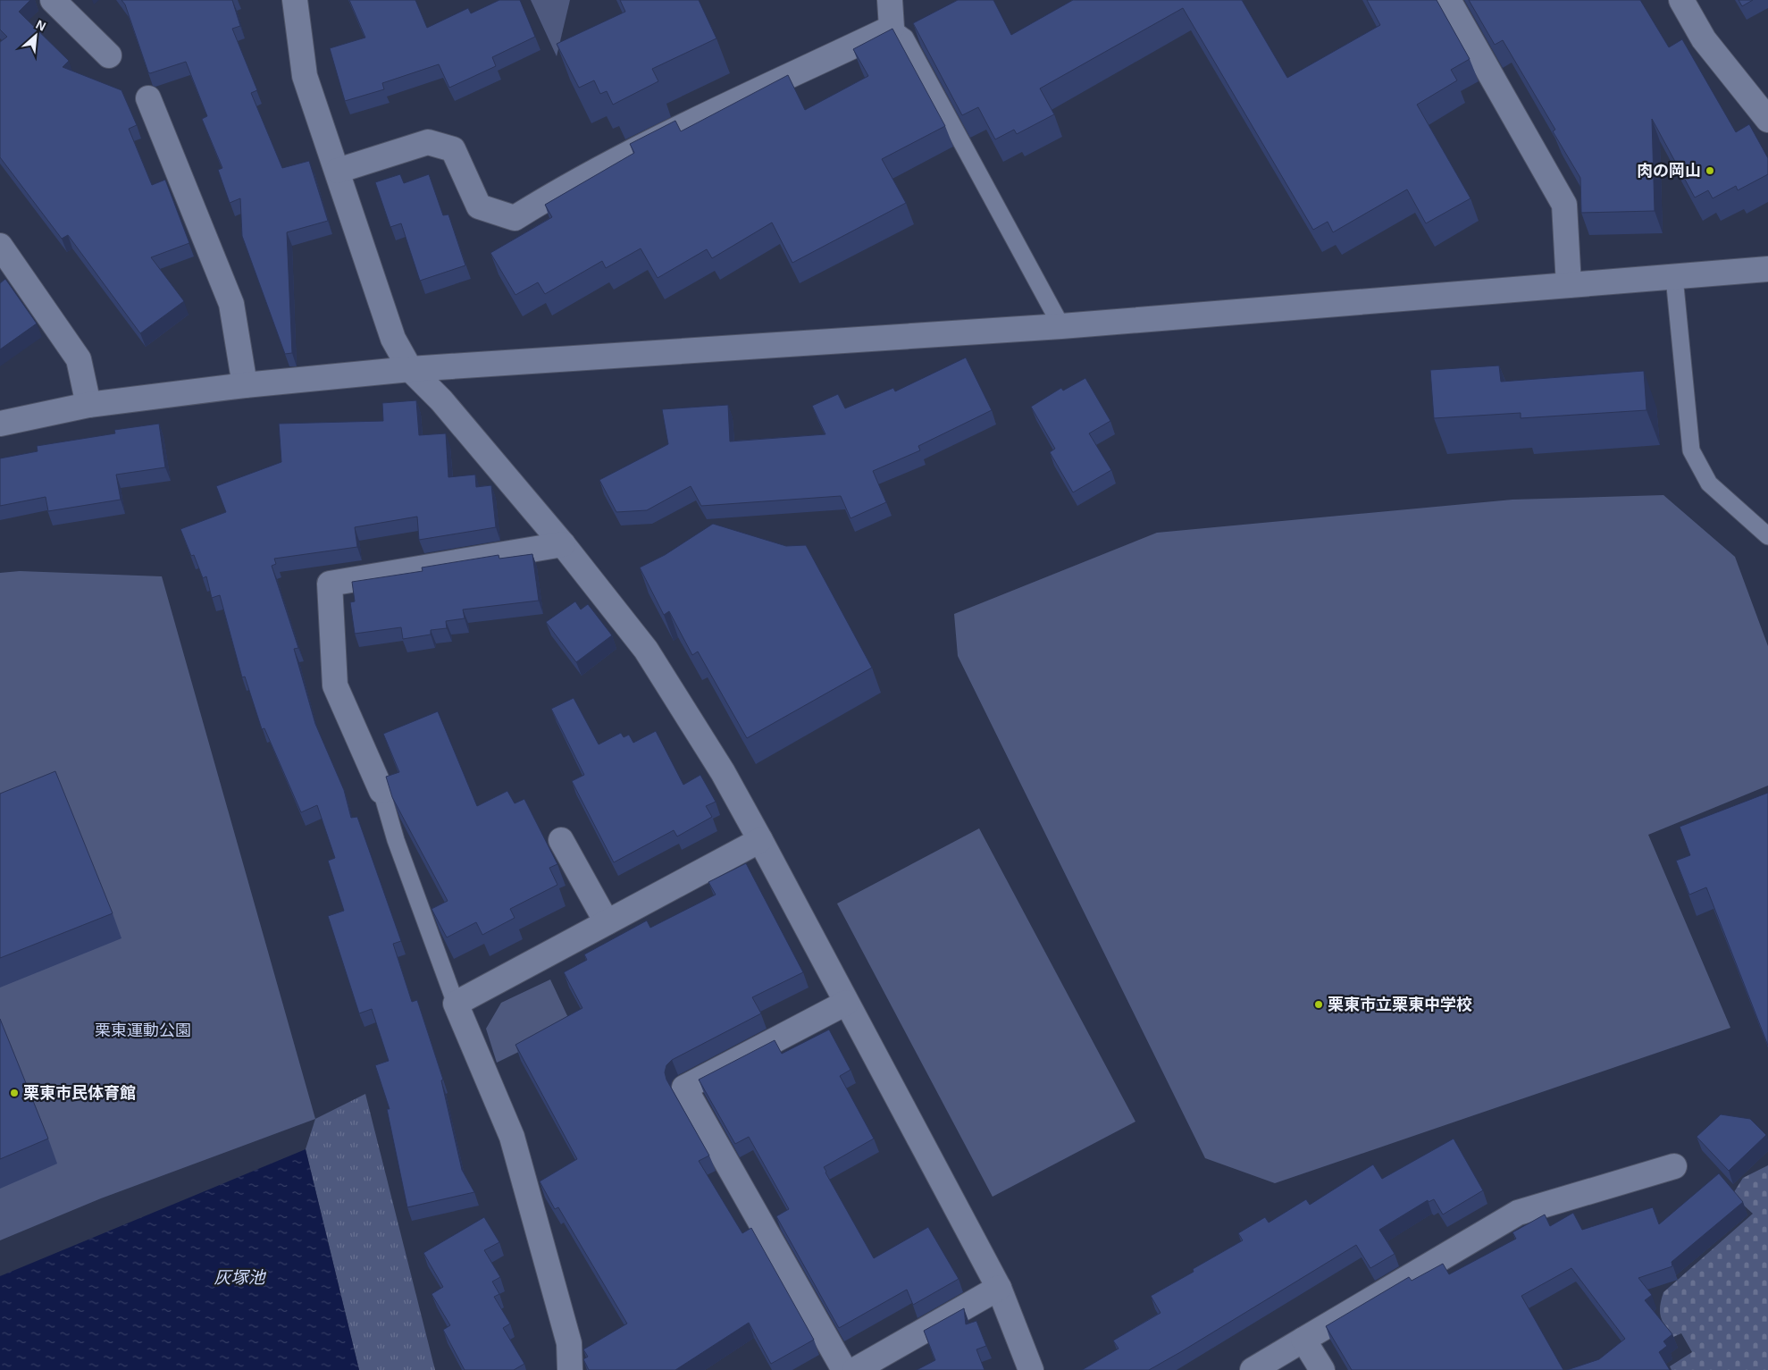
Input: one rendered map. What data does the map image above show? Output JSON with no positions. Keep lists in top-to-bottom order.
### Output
{
  "water": ["灰塚池"],
  "parks": ["栗東運動公園"],
  "places": ["肉の岡山", "栗東市立栗東中学校", "栗東市民体育館"],
  "north": "top right"
}
